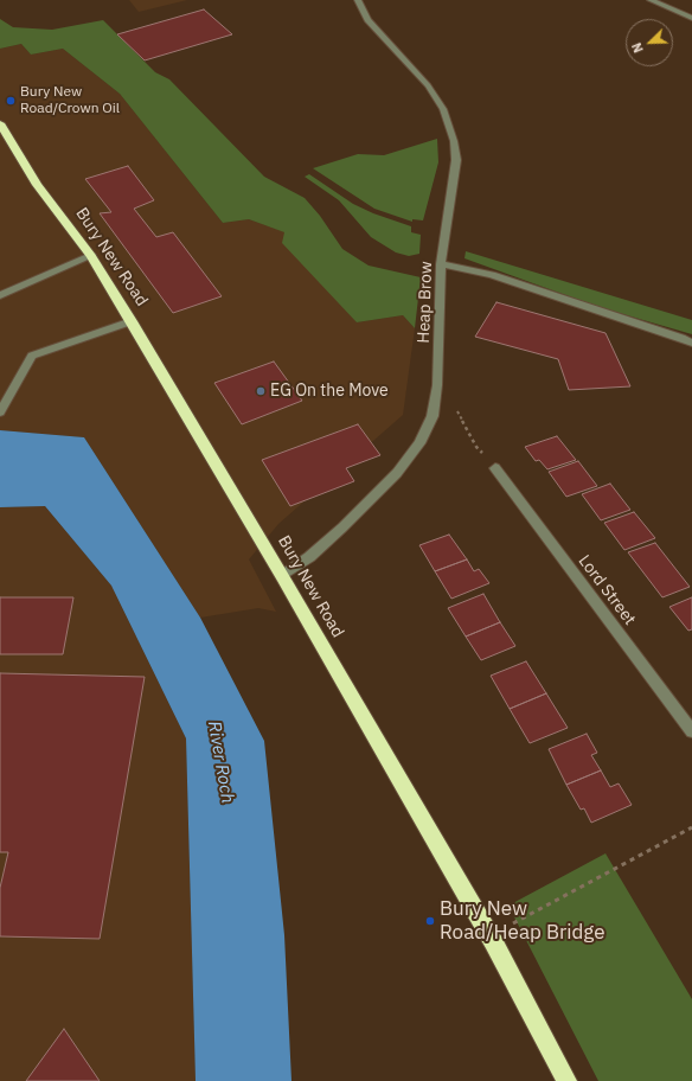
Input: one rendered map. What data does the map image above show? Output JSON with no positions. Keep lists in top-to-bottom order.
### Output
{
  "streets": {
    "highway": ["Bury New Road"],
    "street": ["Heap Brow", "Lord Street"]
  },
  "crossings": [
    ["Bury New Road", "Heap Brow"]
  ],
  "water": ["River Roch"],
  "places": ["Bury New Road/Crown Oil", "EG On the Move", "Bury New Road/Heap Bridge"],
  "north": "bottom left"
}
